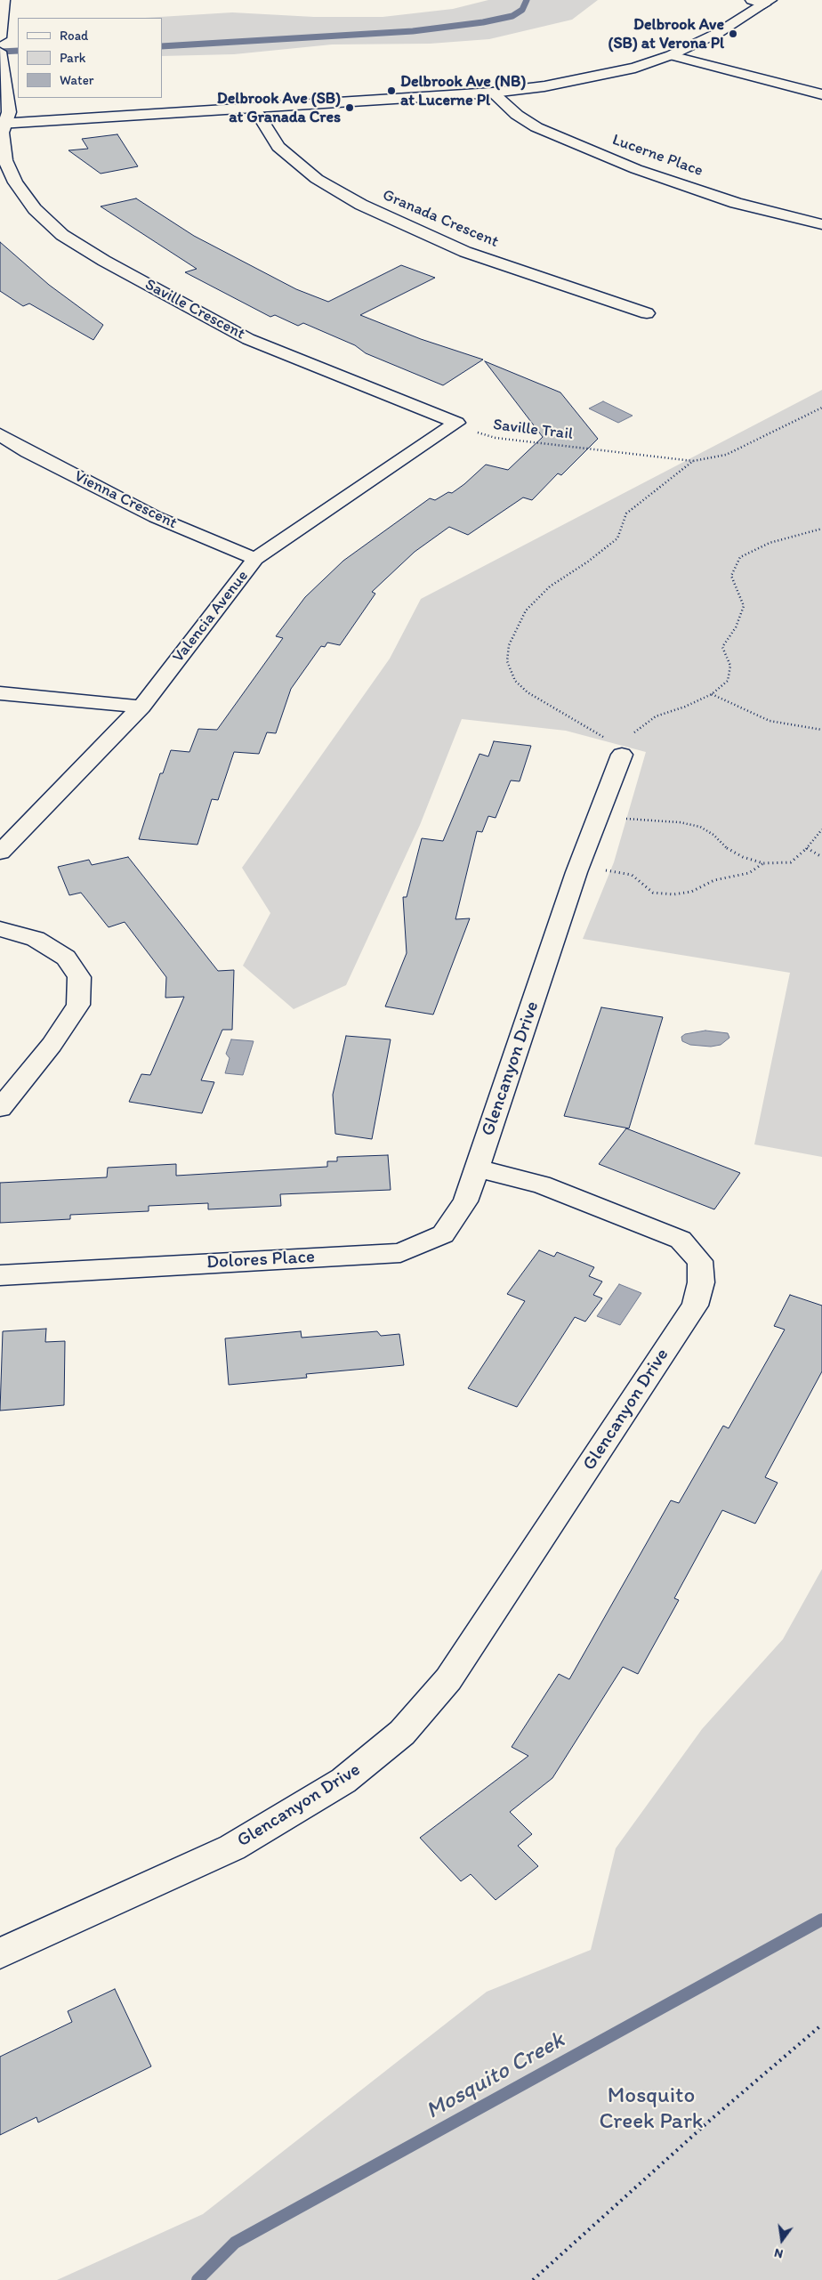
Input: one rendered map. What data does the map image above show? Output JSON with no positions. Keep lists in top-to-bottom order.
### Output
{
  "streets": {
    "street": [
      "Lucerne Place",
      "Granada Crescent",
      "Saville Crescent",
      "Vienna Crescent",
      "Valencia Avenue",
      "Glencanyon Drive",
      "Dolores Place"
    ],
    "path": ["Saville Trail"]
  },
  "crossings": [
    ["Saville Crescent", "Saville Trail"],
    ["Saville Crescent", "Valencia Avenue"],
    ["Saville Trail", "Valencia Avenue"],
    ["Vienna Crescent", "Valencia Avenue"],
    ["Glencanyon Drive", "Dolores Place"]
  ],
  "water": ["Mosquito Creek"],
  "parks": ["Mosquito Creek Park"],
  "places": ["Delbrook Ave (SB) at Verona Pl", "Delbrook Ave (NB) at Lucerne Pl", "Delbrook Ave (SB) at Granada Cres"],
  "legend": ["Road", "Park", "Water"],
  "north": "bottom"
}
